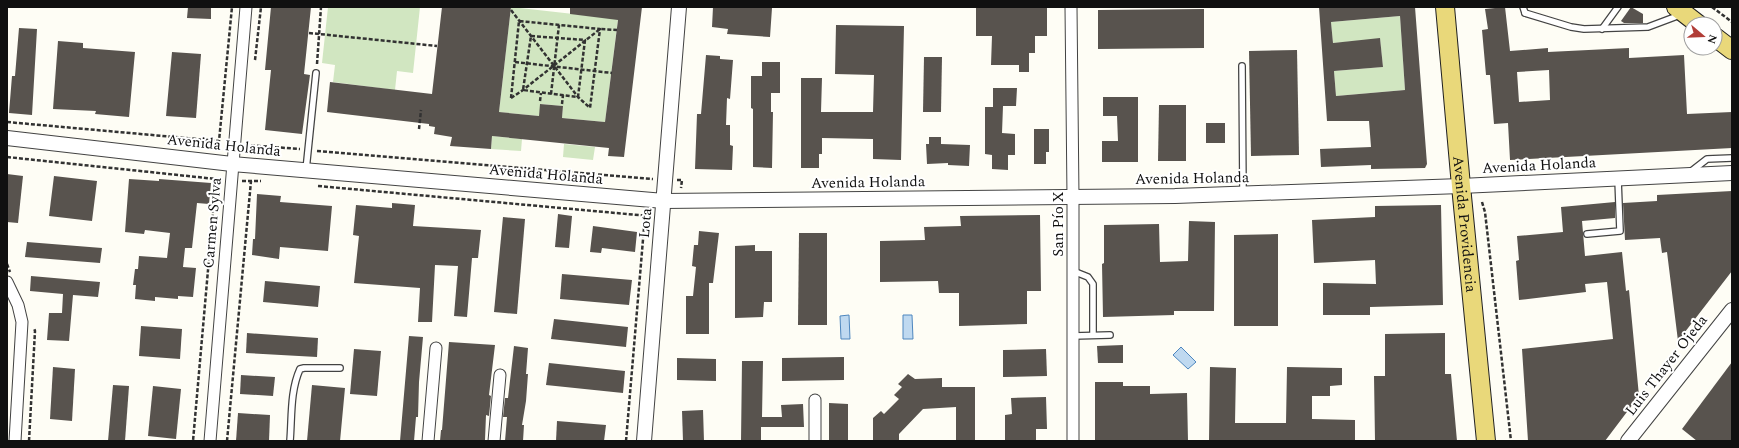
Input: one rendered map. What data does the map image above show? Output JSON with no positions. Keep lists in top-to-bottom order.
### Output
{
  "streets": {
    "main road": ["Avenida Providencia"],
    "street": [
      "Avenida Holanda",
      "Carmen Sylva",
      "Lota",
      "San Pío X",
      "Luis Thayer Ojeda"
    ]
  },
  "crossings": [
    ["Avenida Holanda", "Carmen Sylva"],
    ["Avenida Holanda", "Lota"],
    ["Avenida Holanda", "San Pío X"],
    ["Avenida Holanda", "Avenida Providencia"]
  ],
  "north": "right"
}
